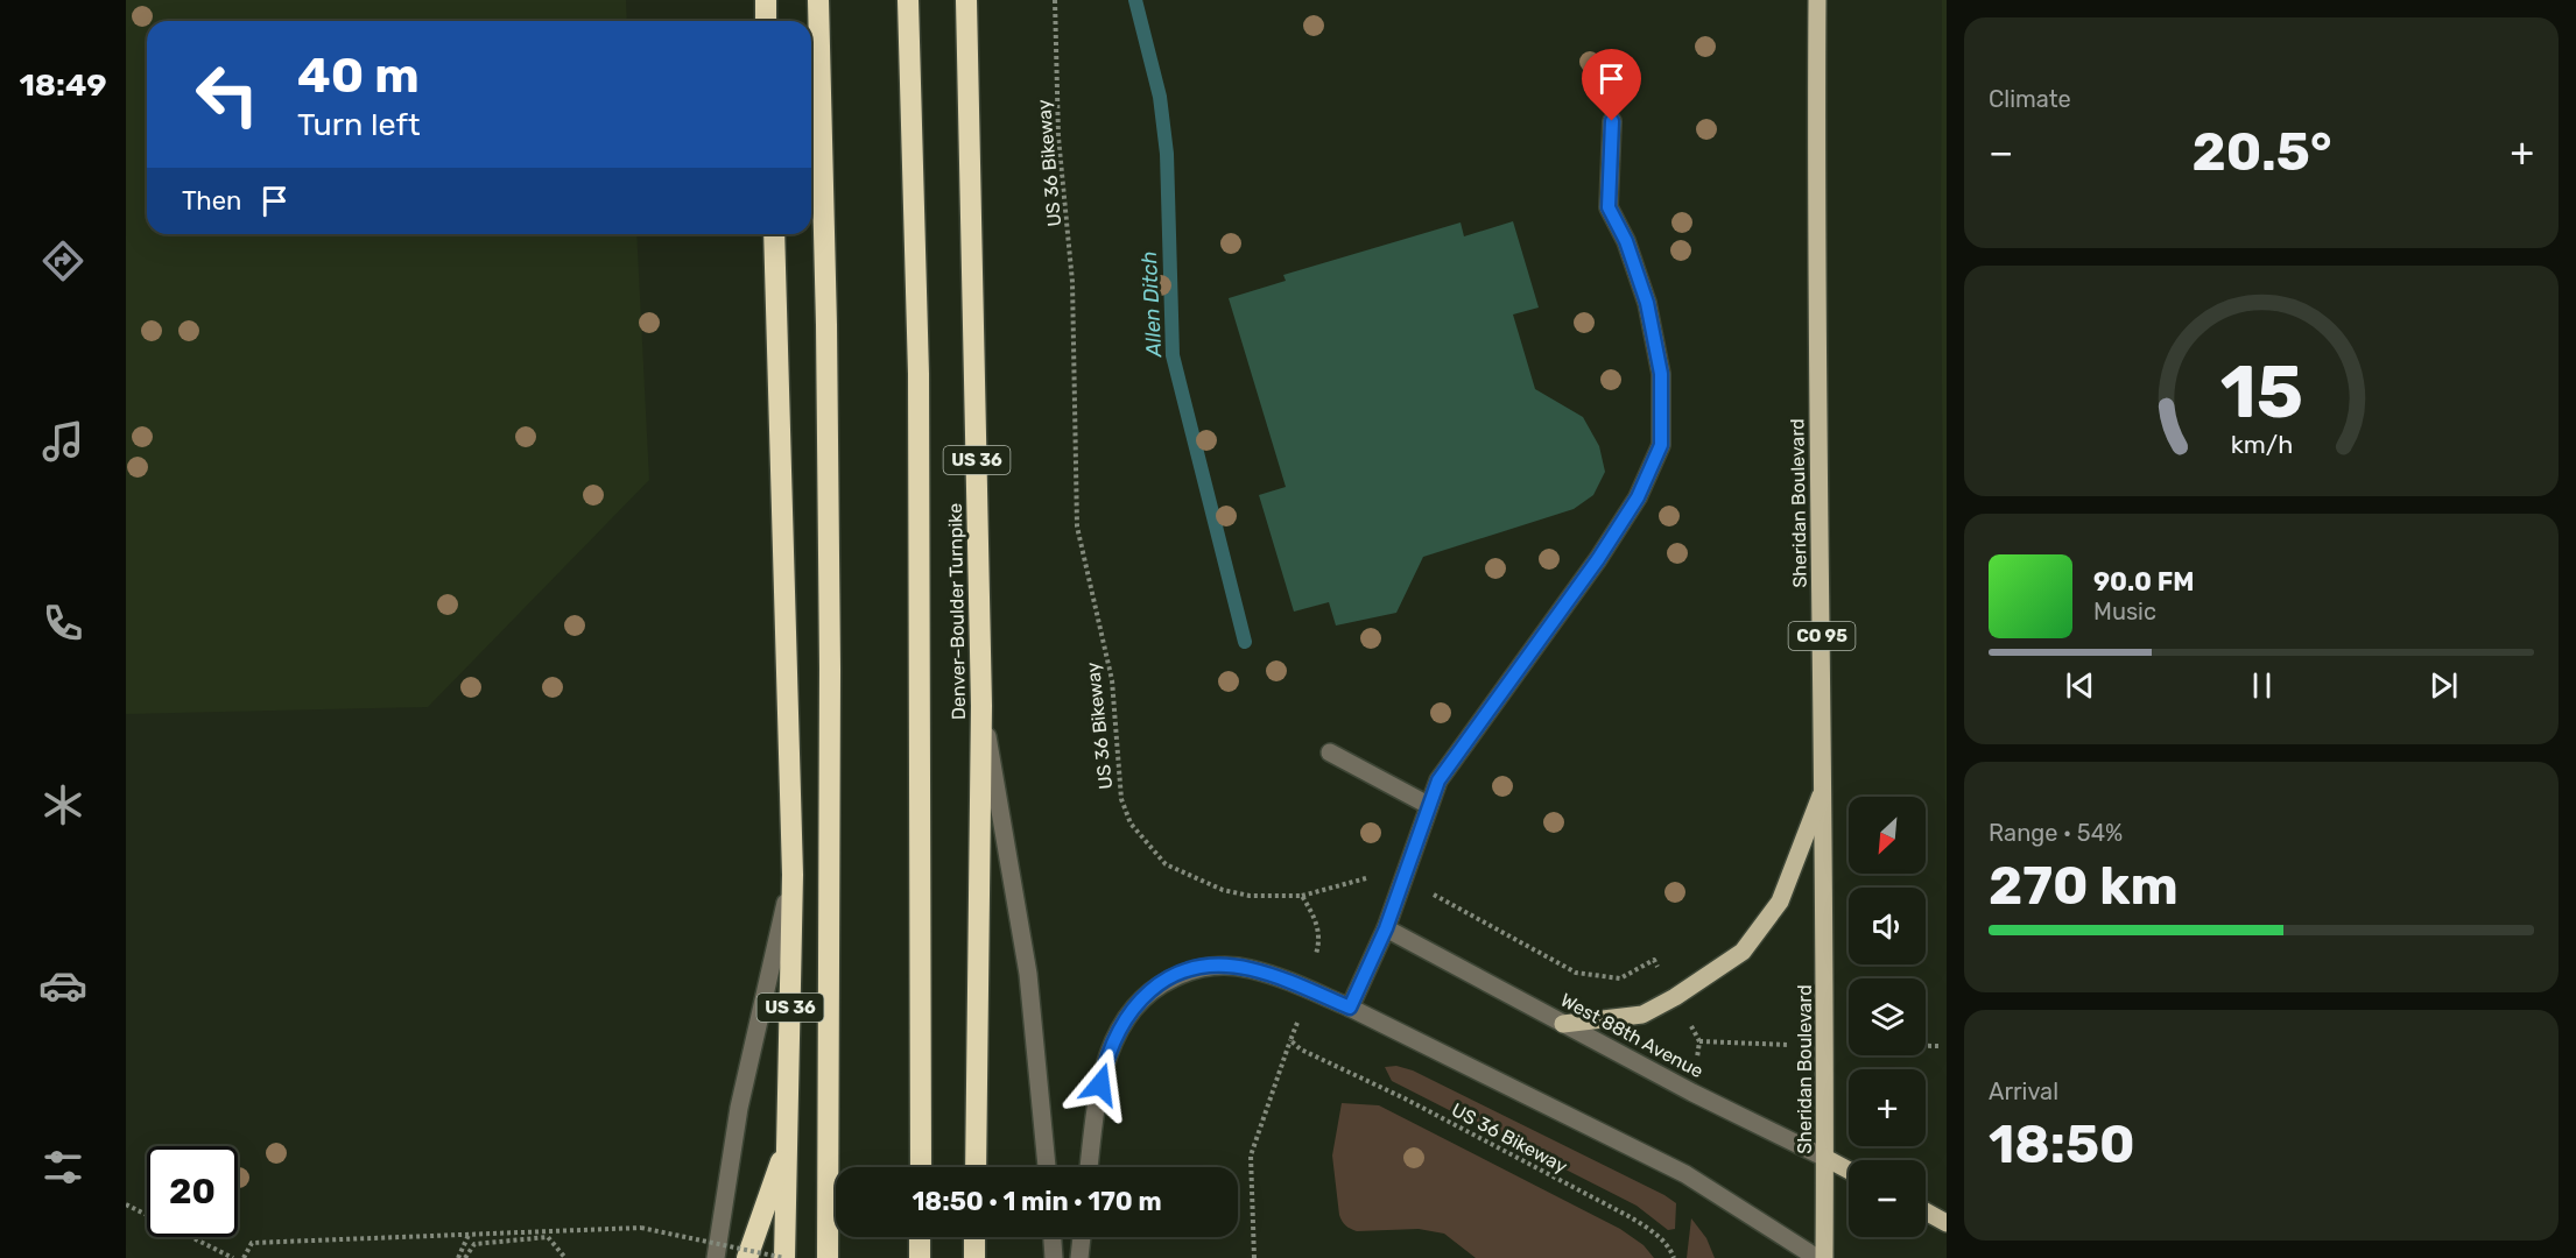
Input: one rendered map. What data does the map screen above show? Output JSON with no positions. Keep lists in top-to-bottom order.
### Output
{
  "streets": {
    "highway": ["US 36", "Denver–Boulder Turnpike"],
    "main road": ["Sheridan Boulevard", "CO 95", "West 88th Avenue"],
    "path": ["US 36 Bikeway"]
  },
  "crossings": [
    ["Sheridan Boulevard", "West 88th Avenue"]
  ],
  "water": ["Allen Ditch"],
  "north": "bottom left",
  "page": {
    "tabs": "18:49",
    "tile": [
      "Climate",
      ["Range · 54%", "270 km"],
      ["Arrival", "18:50"]
    ],
    "turn": ["40 m", "Turn left"],
    "heat": ["−", "20.5°", "+"],
    "then": "Then",
    "song": ["90.0 FM", "Music"],
    "map_buttons": ["+", "−"],
    "limit": "20",
    "trip": "18:50 · 1 min · 170 m",
    "gauge": ["15", "km/h"]
  }
}
